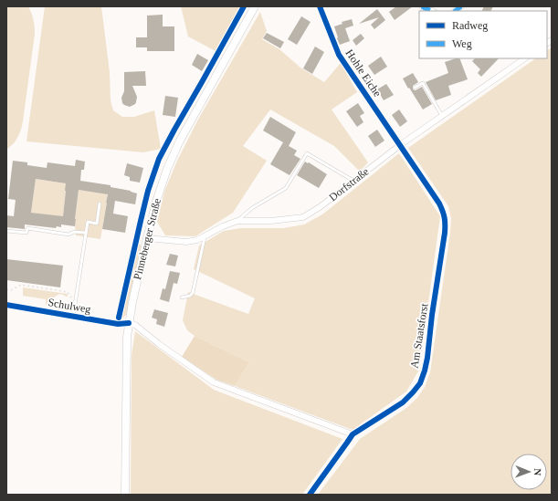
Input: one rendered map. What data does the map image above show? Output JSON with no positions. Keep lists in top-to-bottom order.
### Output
{
  "streets": {
    "main road": ["Pinneberger Straße"],
    "street": [
      "Hohle Eiche",
      "Dorfstraße",
      "Schulweg",
      "Am Staatsforst"
    ]
  },
  "crossings": [
    ["Hohle Eiche", "Dorfstraße"],
    ["Hohle Eiche", "Am Staatsforst"],
    ["Dorfstraße", "Pinneberger Straße"],
    ["Dorfstraße", "Am Staatsforst"],
    ["Pinneberger Straße", "Schulweg"],
    ["Schulweg", "Am Staatsforst"]
  ],
  "legend": ["Radweg", "Weg"],
  "north": "right"
}
